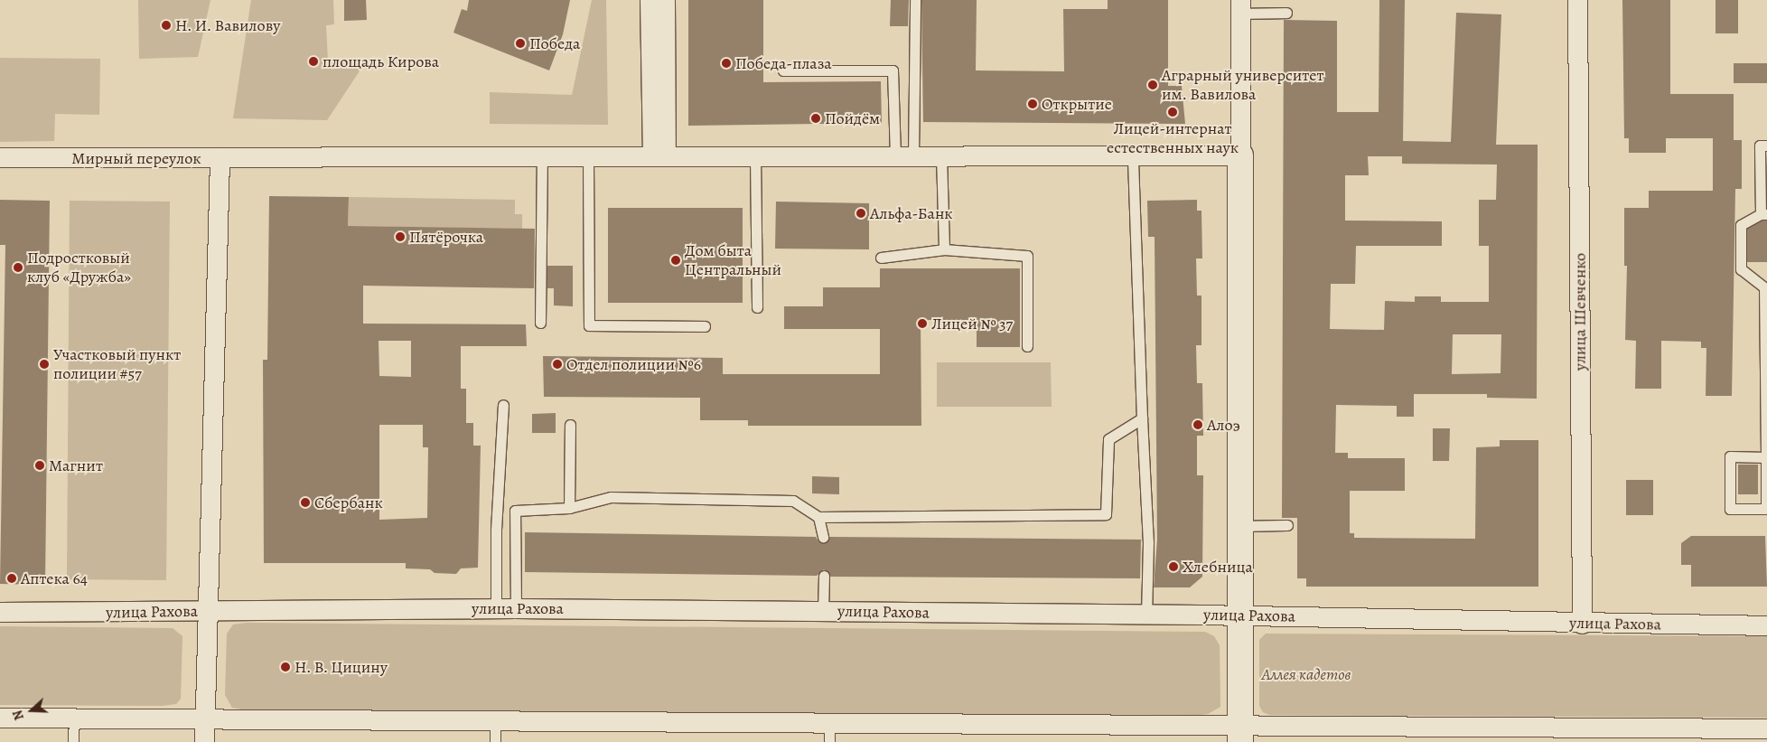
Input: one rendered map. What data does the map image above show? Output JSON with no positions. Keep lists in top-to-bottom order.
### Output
{
  "streets": {
    "street": ["Мирный переулок", "улица Шевченко", "улица Рахова"]
  },
  "crossings": [
    ["улица Шевченко", "улица Рахова"]
  ],
  "parks": ["Аллея кадетов"],
  "places": [
    "Н. И. Вавилову",
    "Победа",
    "площадь Кирова",
    "Победа-плаза",
    "Аграрный университет им. Вавилова",
    "Открытие",
    "Лицей-интернат естественных наук",
    "Пойдём",
    "Альфа-Банк",
    "Пятёрочка",
    "Дом быта Центральный",
    "Подростковый клуб «Дружба»",
    "Лицей № 37",
    "Участковый пункт полиции #57",
    "Отдел полиции №6",
    "Алоэ",
    "Магнит",
    "Сбербанк",
    "Хлебница",
    "Аптека 64",
    "Н. В. Цицину"
  ],
  "north": "left"
}
